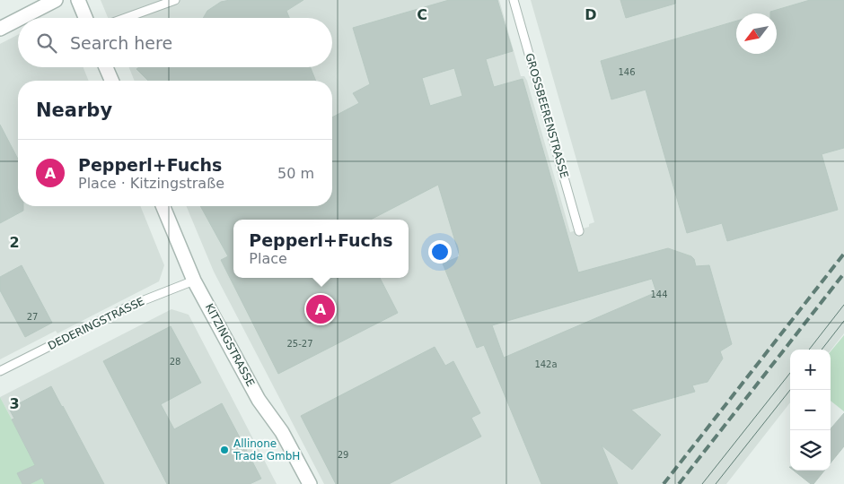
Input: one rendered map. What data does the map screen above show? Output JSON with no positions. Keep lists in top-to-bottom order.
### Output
{
  "streets": {
    "street": ["KITZINGSTRASSE"],
    "lane": ["GROSSBEERENSTRASSE", "DEDERINGSTRASSE"]
  },
  "crossings": [
    ["DEDERINGSTRASSE", "KITZINGSTRASSE"]
  ],
  "places": ["Allinone Trade GmbH"],
  "house_numbers": [
    "146",
    "144",
    "27",
    "25-27",
    "28",
    "142a",
    "29"
  ],
  "north": "bottom left",
  "page": {
    "search": "Search here",
    "heading": "Nearby",
    "list": [
      {
        "mark": "A",
        "name": "Pepperl+Fuchs",
        "note": "Place · Kitzingstraße",
        "value": "50 m"
      }
    ],
    "popup": ["Pepperl+Fuchs", "Place"],
    "pins": "A",
    "map_buttons": ["+", "−"]
  },
  "grid": {
    "columns": ["C", "D"],
    "rows": ["2", "3"]
  }
}
